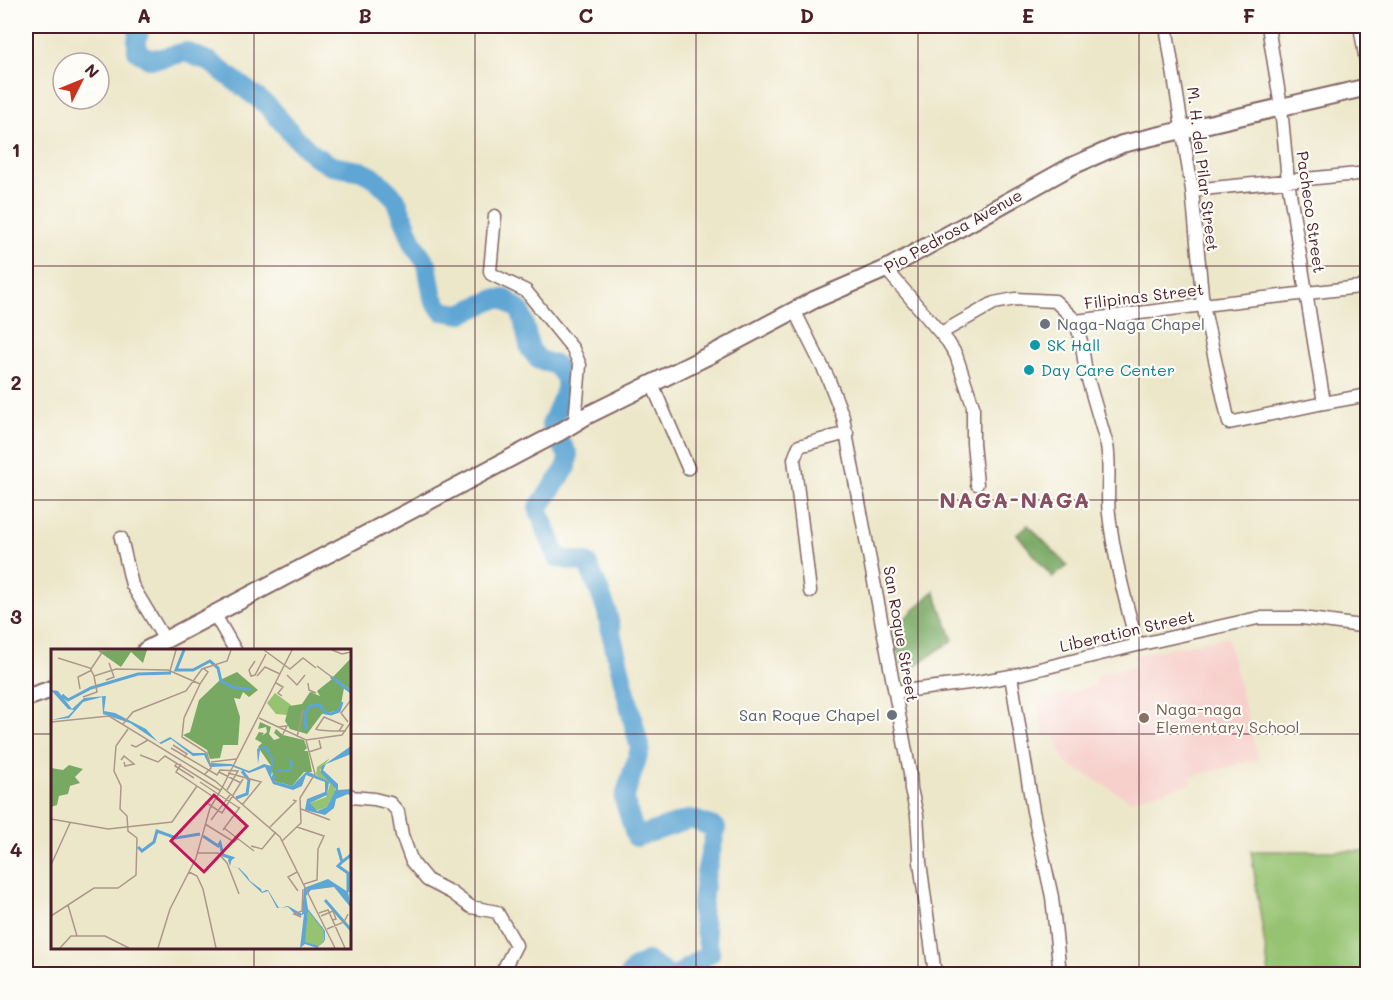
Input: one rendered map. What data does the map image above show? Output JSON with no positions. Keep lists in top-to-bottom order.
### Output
{
  "streets": {
    "main road": ["Pio Pedrosa Avenue"],
    "street": [
      "M. H. del Pilar Street",
      "Pacheco Street",
      "Filipinas Street",
      "Liberation Street",
      "San Roque Street"
    ]
  },
  "crossings": [
    ["M. H. del Pilar Street", "Pacheco Street"],
    ["M. H. del Pilar Street", "Pio Pedrosa Avenue"],
    ["M. H. del Pilar Street", "Filipinas Street"],
    ["Pacheco Street", "Pio Pedrosa Avenue"],
    ["Pacheco Street", "Filipinas Street"],
    ["Pio Pedrosa Avenue", "San Roque Street"],
    ["Liberation Street", "San Roque Street"]
  ],
  "districts": ["NAGA-NAGA"],
  "places": [
    "Naga-Naga Chapel",
    "SK Hall",
    "Day Care Center",
    "San Roque Chapel",
    "Naga-naga Elementary School"
  ],
  "north": "top right",
  "grid": {
    "columns": [
      "A",
      "B",
      "C",
      "D",
      "E",
      "F"
    ],
    "rows": [
      "1",
      "2",
      "3",
      "4"
    ]
  }
}
